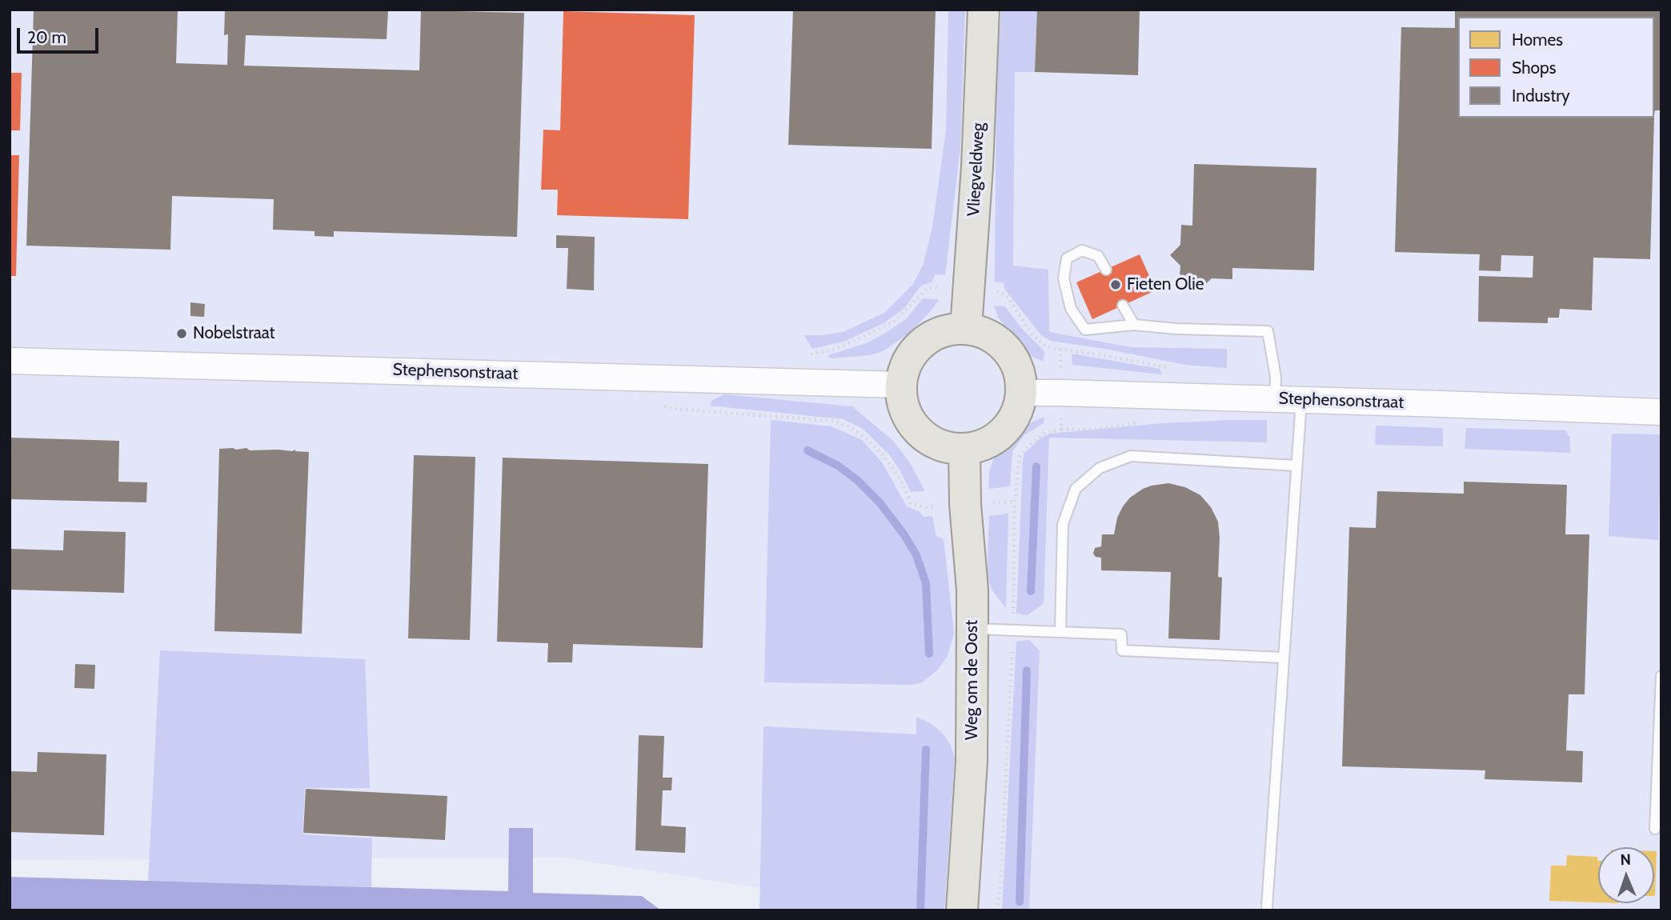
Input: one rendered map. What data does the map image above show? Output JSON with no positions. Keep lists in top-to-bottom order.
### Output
{
  "streets": {
    "main road": ["Vliegveldweg", "Weg om de Oost"],
    "street": ["Stephensonstraat"]
  },
  "crossings": [
    ["Vliegveldweg", "Stephensonstraat"],
    ["Vliegveldweg", "Weg om de Oost"],
    ["Stephensonstraat", "Weg om de Oost"]
  ],
  "places": ["Fieten Olie", "Nobelstraat"],
  "legend": ["Homes", "Shops", "Industry"],
  "scale_bar": "20 m",
  "north": "top"
}
